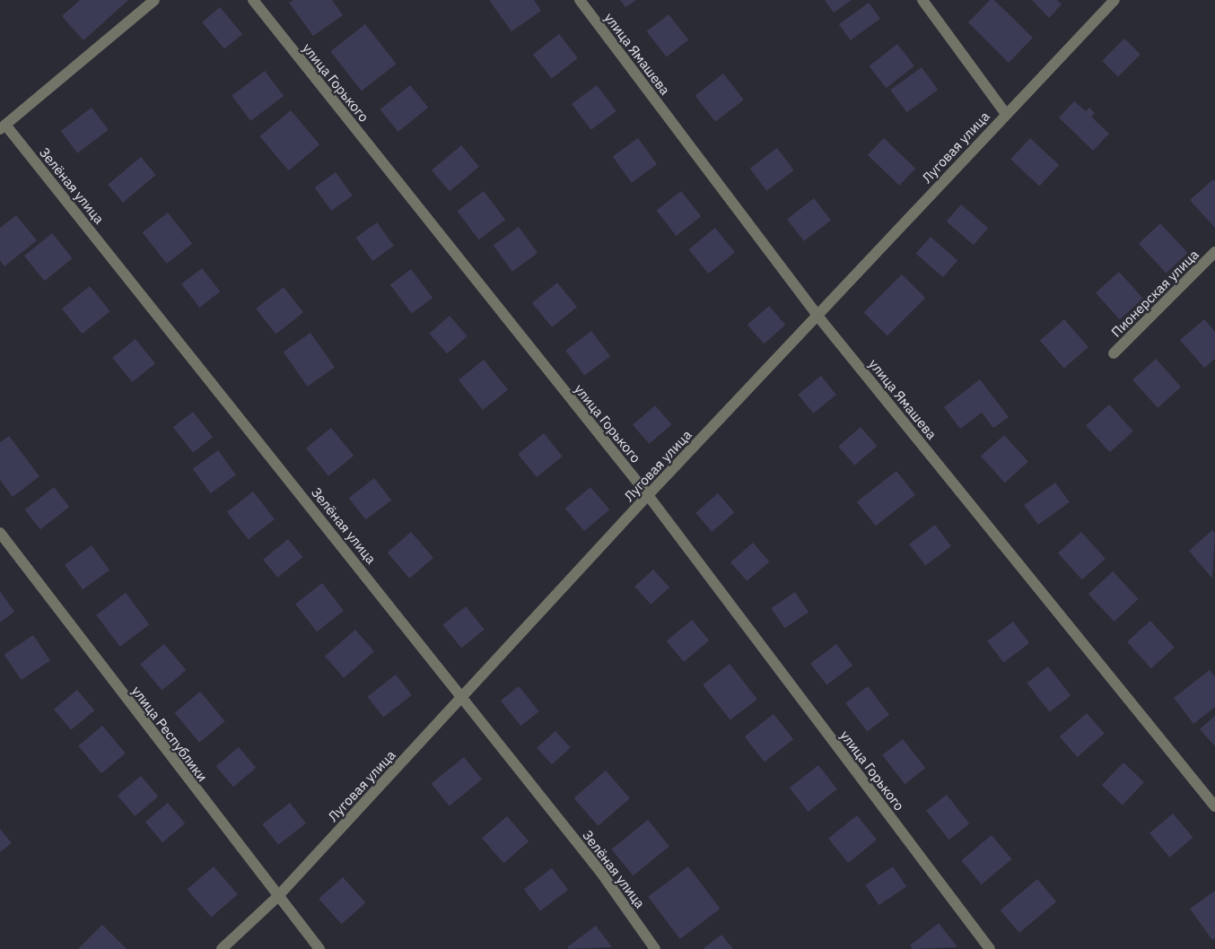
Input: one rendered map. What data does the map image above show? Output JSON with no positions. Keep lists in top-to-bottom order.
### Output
{
  "streets": {
    "street": [
      "улица Ямашева",
      "улица Горького",
      "Луговая улица",
      "Зелёная улица",
      "Пионерская улица",
      "улица Республики"
    ]
  },
  "crossings": [
    ["улица Ямашева", "Луговая улица"],
    ["улица Горького", "Луговая улица"],
    ["Луговая улица", "Зелёная улица"],
    ["Луговая улица", "улица Республики"]
  ]
}
